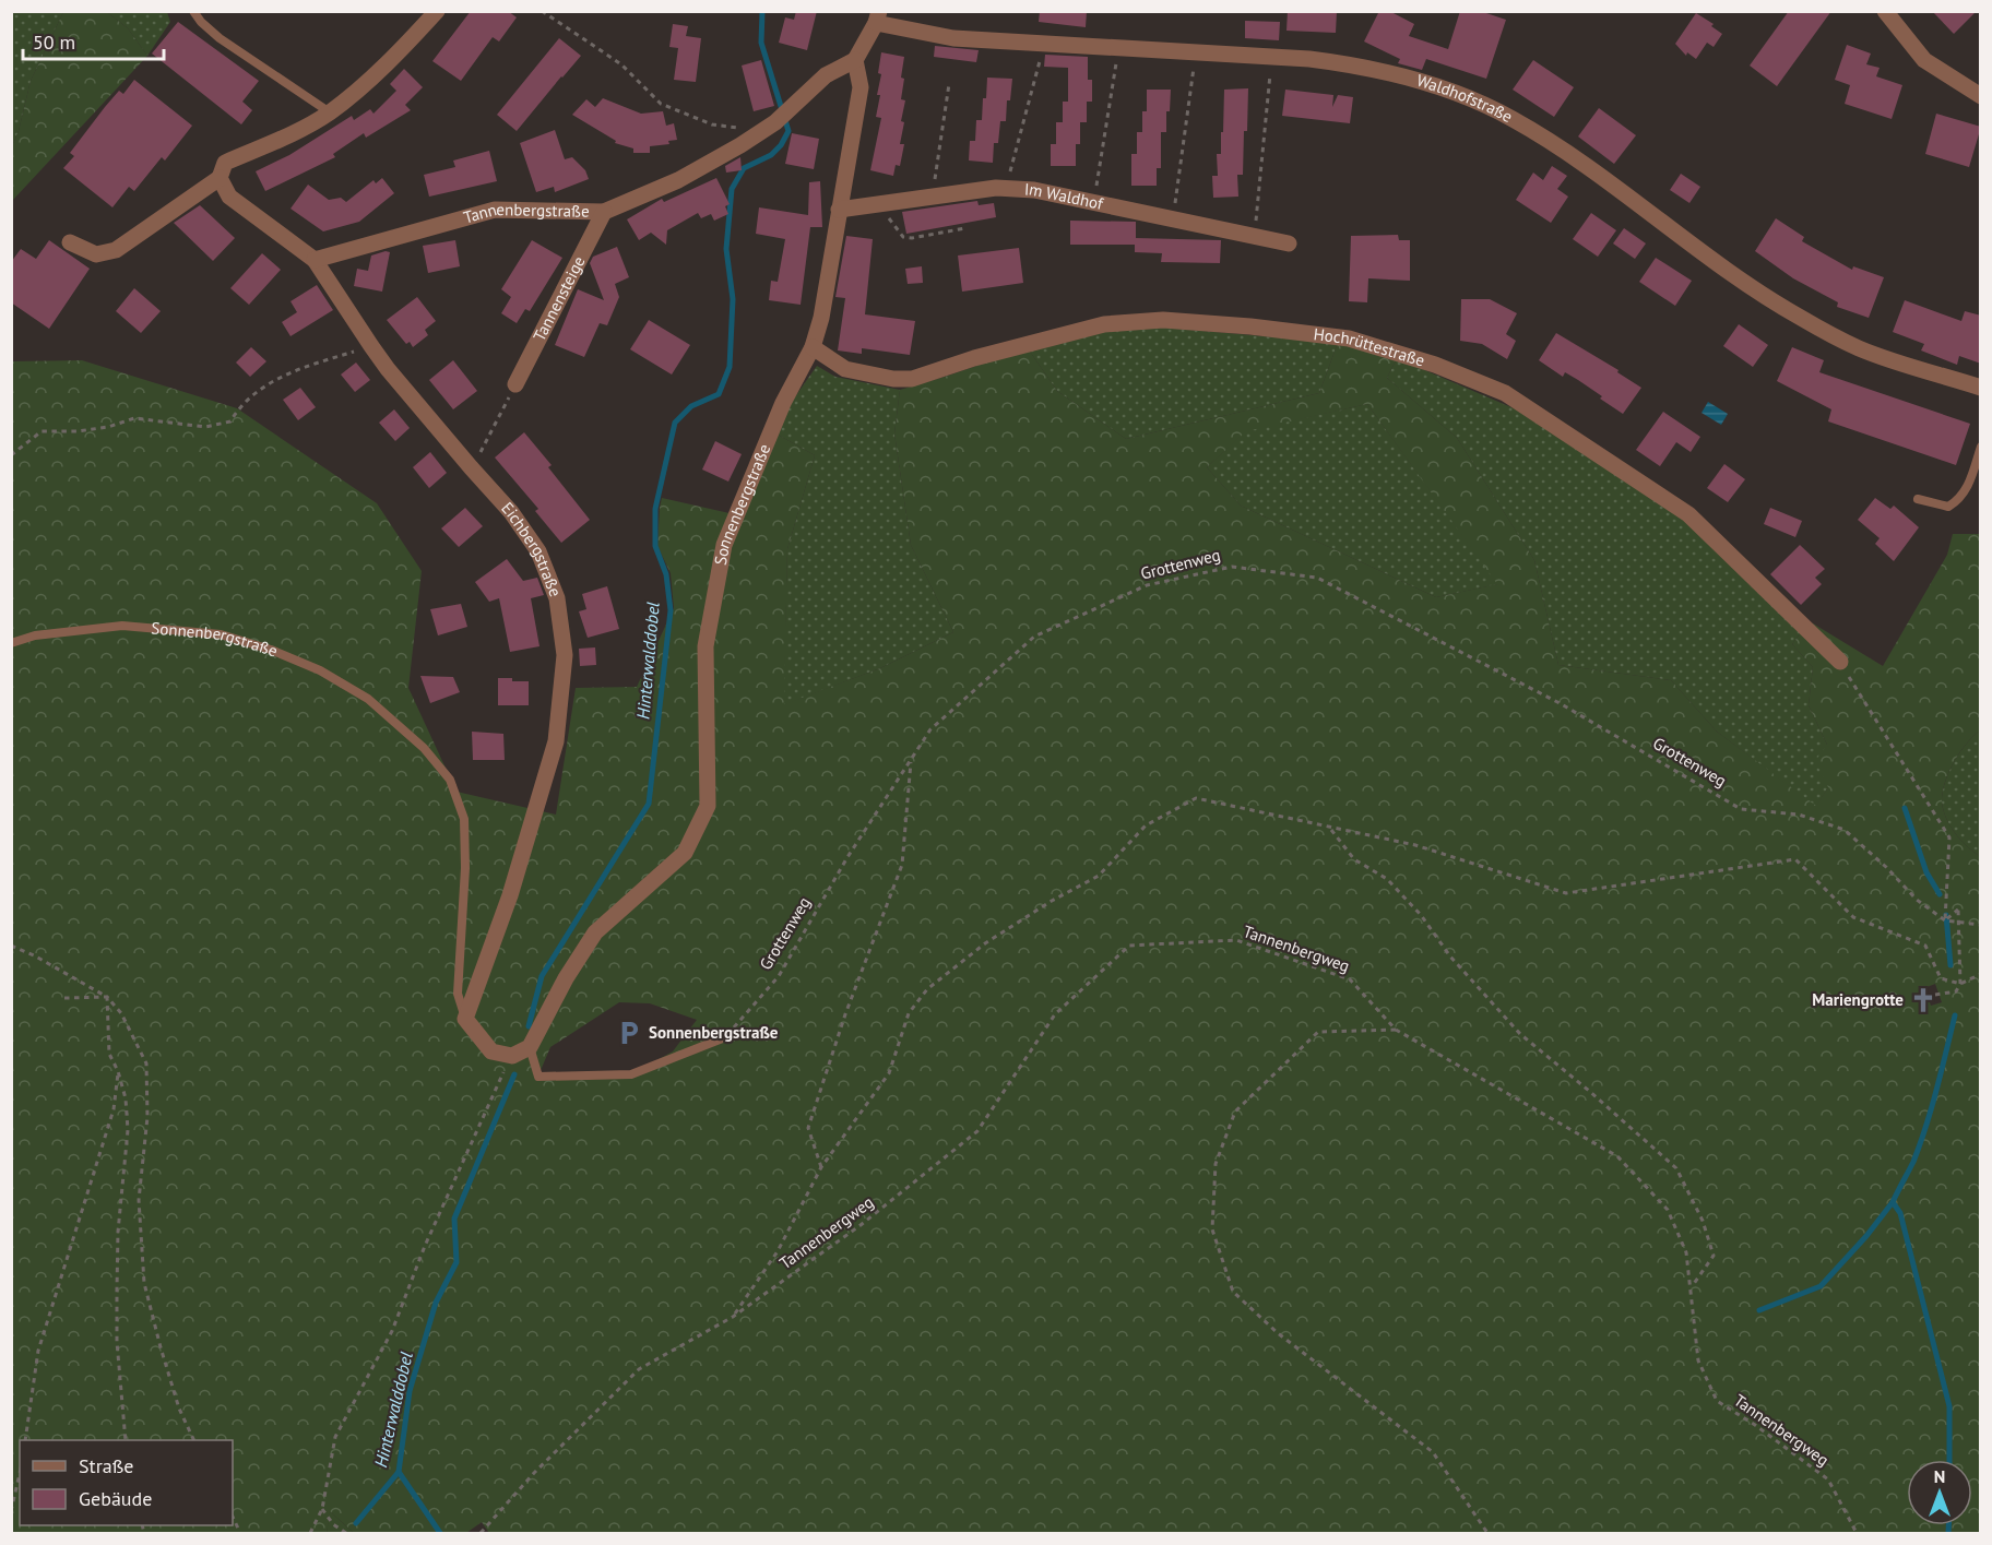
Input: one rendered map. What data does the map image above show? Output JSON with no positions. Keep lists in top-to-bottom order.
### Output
{
  "streets": {
    "street": [
      "Waldhofstraße",
      "Im Waldhof",
      "Tannenbergstraße",
      "Tannensteige",
      "Hochrüttestraße",
      "Sonnenbergstraße",
      "Eichbergstraße"
    ],
    "path": ["Grottenweg", "Tannenbergweg"]
  },
  "crossings": [
    ["Im Waldhof", "Sonnenbergstraße"],
    ["Tannenbergstraße", "Tannensteige"],
    ["Tannenbergstraße", "Sonnenbergstraße"],
    ["Tannenbergstraße", "Eichbergstraße"],
    ["Hochrüttestraße", "Sonnenbergstraße"],
    ["Sonnenbergstraße", "Eichbergstraße"]
  ],
  "water": ["Hinterwalddobel"],
  "places": {
    "church": ["Mariengrotte"],
    "parking": ["Sonnenbergstraße"]
  },
  "legend": ["Straße", "Gebäude"],
  "scale_bar": "50 m",
  "north": "top"
}
